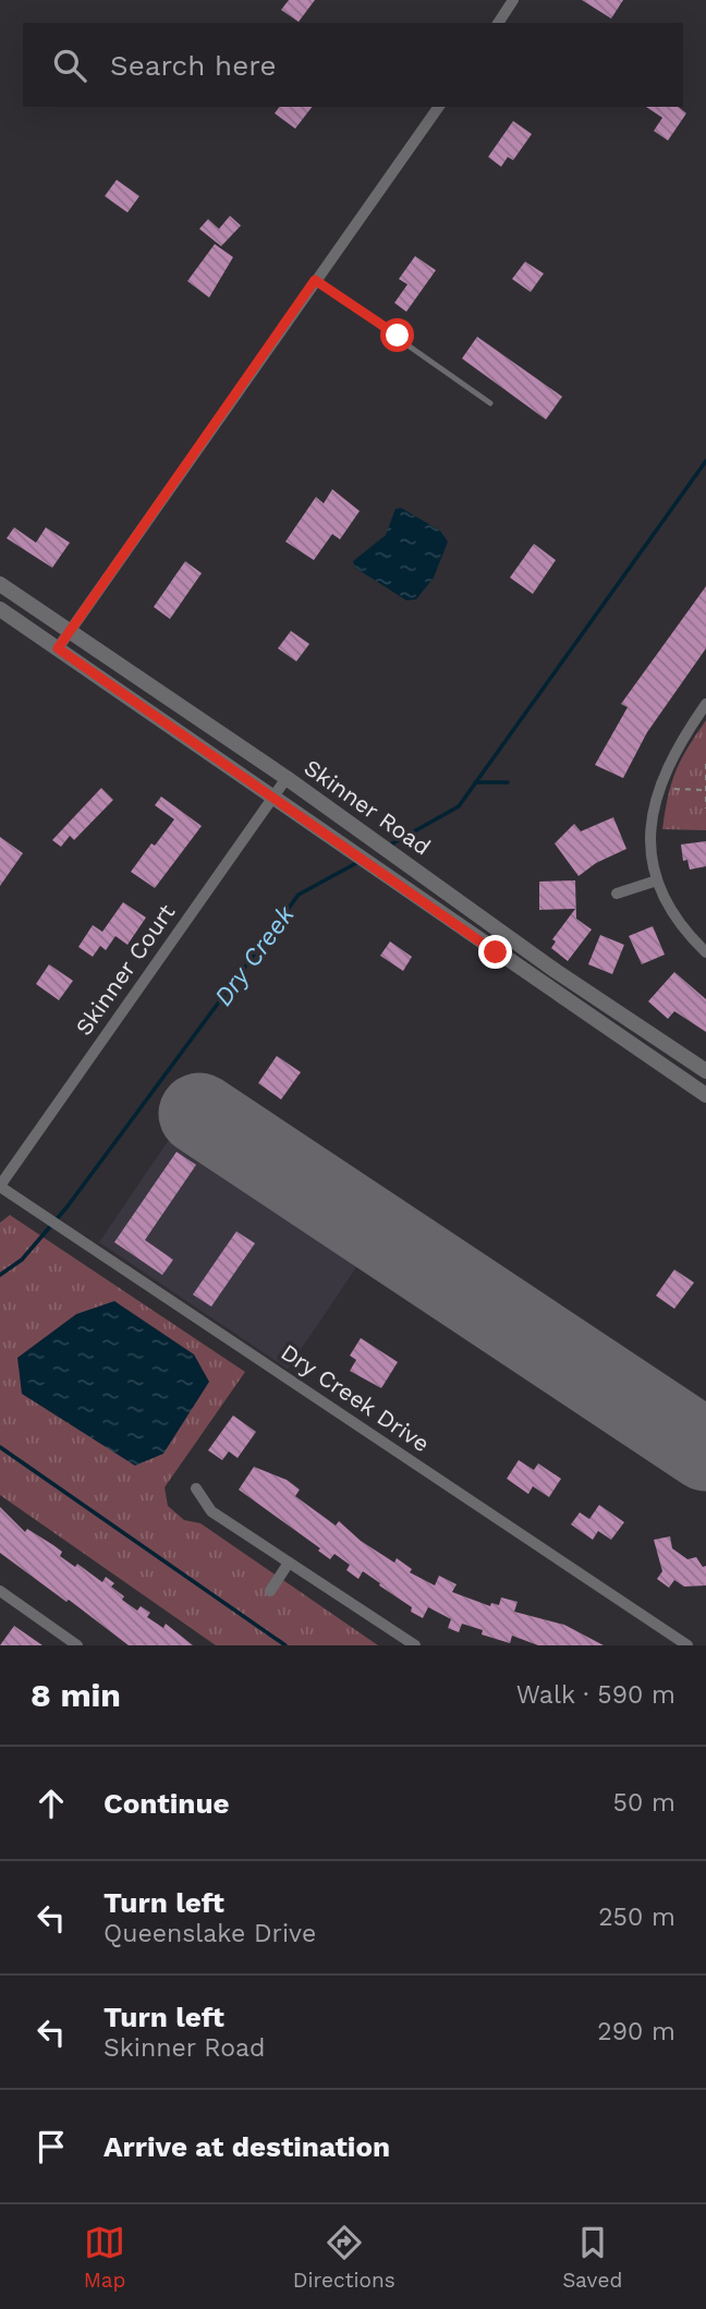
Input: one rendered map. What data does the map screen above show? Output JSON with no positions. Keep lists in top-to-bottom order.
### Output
{
  "streets": {
    "street": ["Skinner Road", "Skinner Court", "Dry Creek Drive"]
  },
  "crossings": [
    ["Skinner Road", "Skinner Court"],
    ["Skinner Court", "Dry Creek Drive"]
  ],
  "water": ["Dry Creek"],
  "page": {
    "search": "Search here",
    "heading": ["8 min", "Walk · 590 m"],
    "list": [
      ["Continue", "50 m"],
      ["Turn left", "Queenslake Drive", "250 m"],
      ["Turn left", "Skinner Road", "290 m"],
      "Arrive at destination"
    ],
    "nav": ["Map", "Directions", "Saved"]
  }
}
